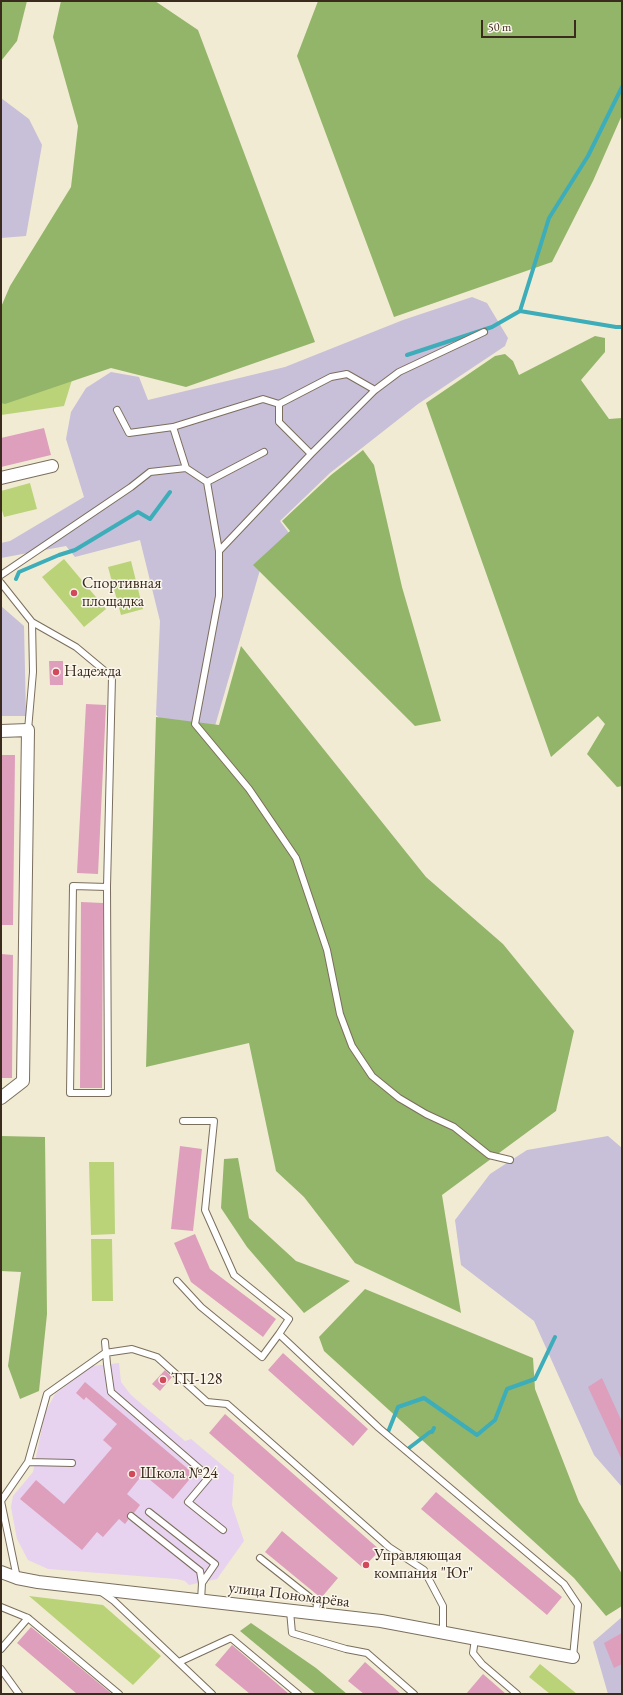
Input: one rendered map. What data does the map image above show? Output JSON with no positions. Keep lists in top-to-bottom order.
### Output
{
  "streets": {
    "street": ["улица Пономарёва"]
  },
  "places": [
    "Спортивная площадка",
    "Надежда",
    "ТП-128",
    "Школа №24",
    "Управляющая компания \"Юг\""
  ],
  "scale_bar": "50 m"
}
